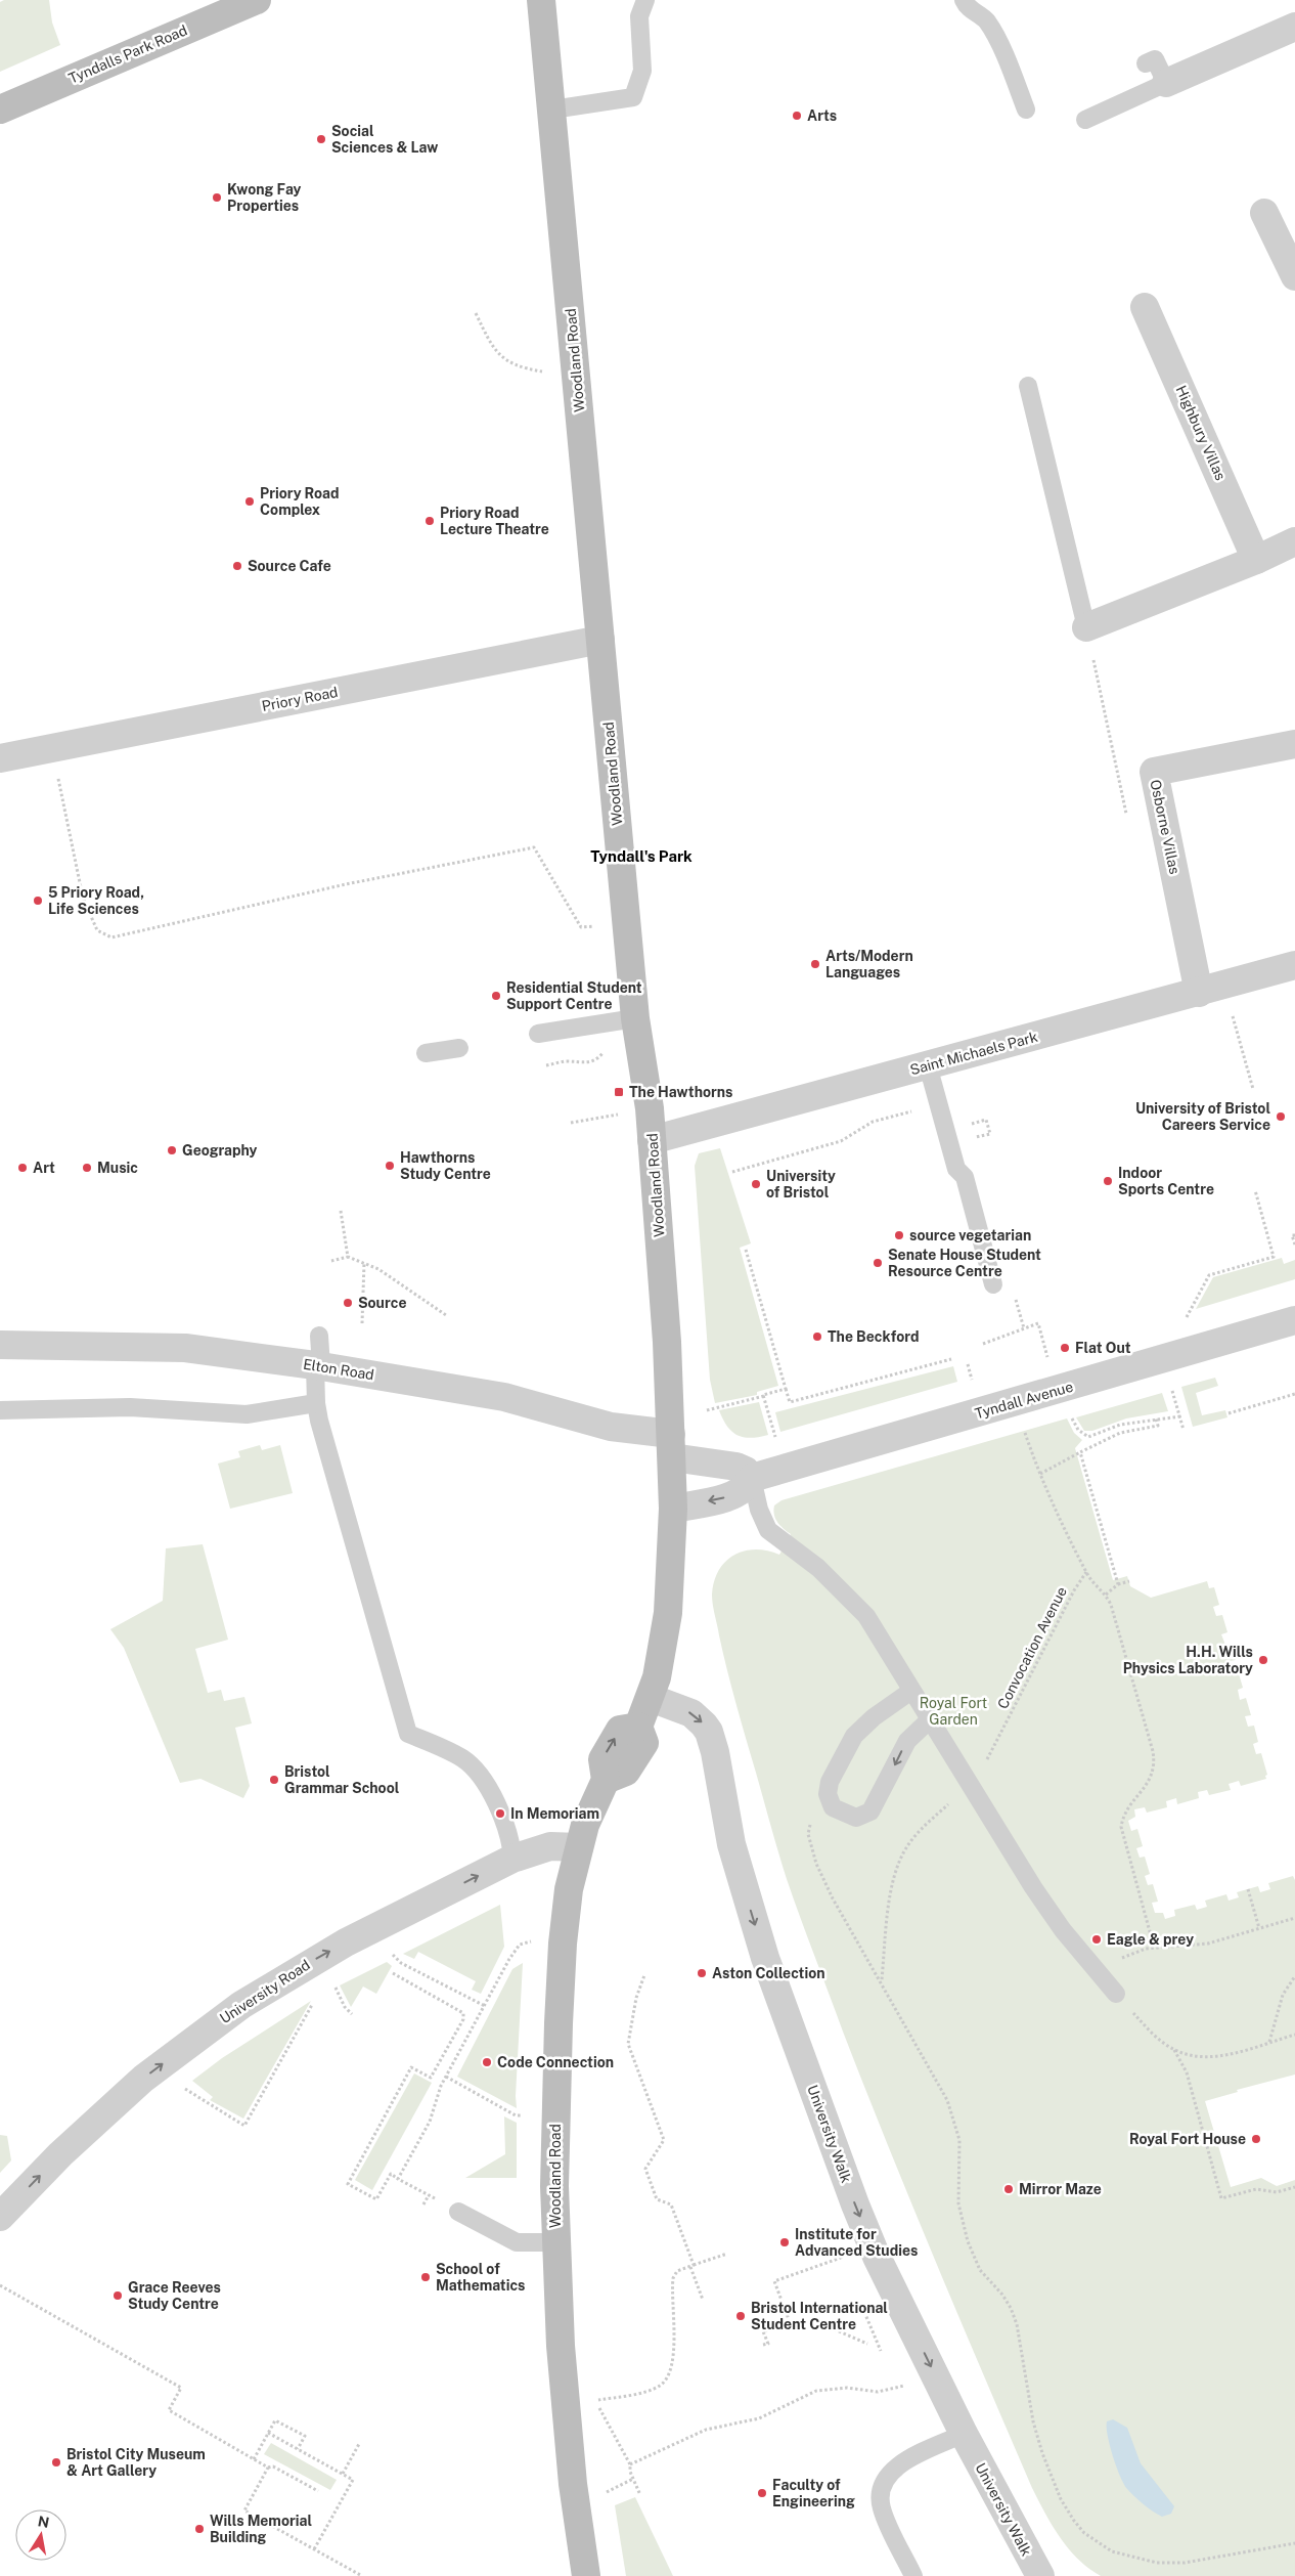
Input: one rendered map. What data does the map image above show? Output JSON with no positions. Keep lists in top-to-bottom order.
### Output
{
  "streets": {
    "street": [
      "Tyndalls Park Road",
      "Woodland Road",
      "Highbury Villas",
      "Priory Road",
      "Osborne Villas",
      "Saint Michaels Park",
      "Elton Road",
      "Tyndall Avenue",
      "University Road",
      "University Walk"
    ],
    "path": ["Convocation Avenue"]
  },
  "crossings": [
    ["Woodland Road", "Priory Road"],
    ["Woodland Road", "Saint Michaels Park"],
    ["Woodland Road", "Elton Road"],
    ["Woodland Road", "Tyndall Avenue"],
    ["Woodland Road", "University Road"],
    ["Woodland Road", "University Walk"],
    ["Osborne Villas", "Saint Michaels Park"]
  ],
  "one_way": ["University Road", "University Walk"],
  "districts": ["Tyndall's Park"],
  "parks": ["Royal Fort Garden"],
  "places": {
    "other": [
      "Arts",
      "Social Sciences & Law",
      "Kwong Fay Properties",
      "Priory Road Complex",
      "Priory Road Lecture Theatre",
      "Source Cafe",
      "5 Priory Road, Life Sciences",
      "Arts/Modern Languages",
      "Residential Student Support Centre",
      "University of Bristol Careers Service",
      "Geography",
      "Hawthorns Study Centre",
      "Art",
      "Music",
      "Indoor Sports Centre",
      "University of Bristol",
      "source vegetarian",
      "Senate House Student Resource Centre",
      "Source",
      "The Beckford",
      "Flat Out",
      "H.H. Wills Physics Laboratory",
      "Bristol Grammar School",
      "In Memoriam",
      "Eagle & prey",
      "Aston Collection",
      "Code Connection",
      "Royal Fort House",
      "Mirror Maze",
      "Institute for Advanced Studies",
      "School of Mathematics",
      "Grace Reeves Study Centre",
      "Bristol International Student Centre",
      "Bristol City Museum & Art Gallery",
      "Faculty of Engineering",
      "Wills Memorial Building"
    ],
    "transit": ["The Hawthorns"]
  },
  "north": "top"
}
